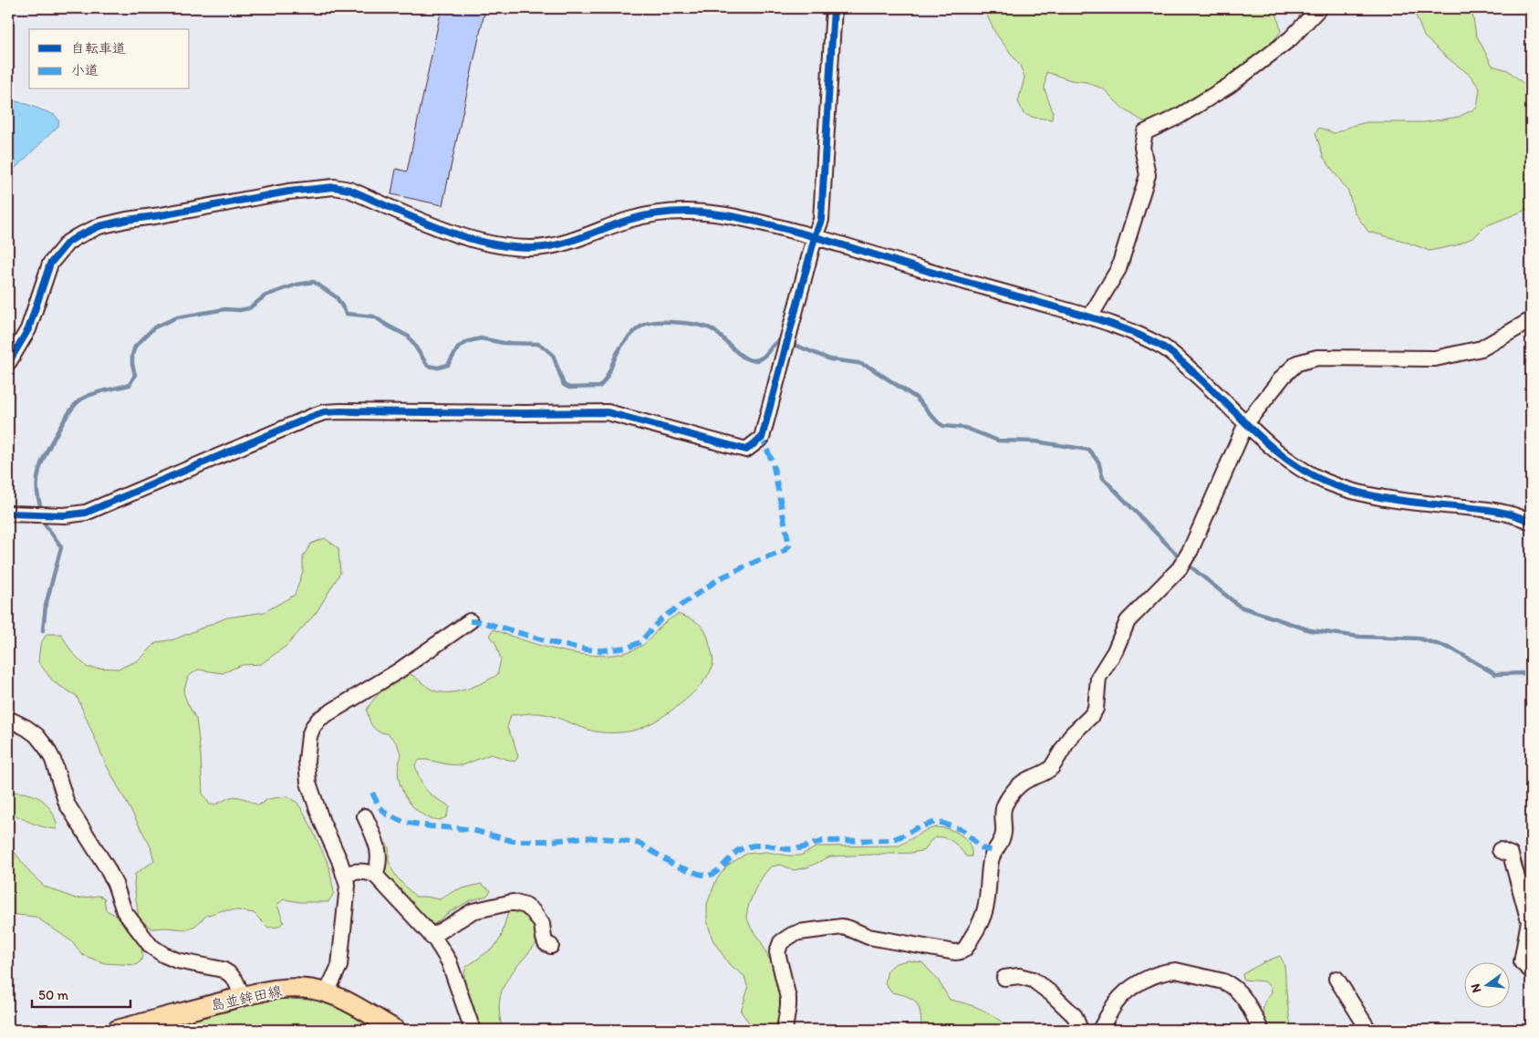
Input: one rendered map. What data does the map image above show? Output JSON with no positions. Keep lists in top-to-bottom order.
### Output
{
  "streets": {
    "main road": ["島並鉾田線"]
  },
  "legend": ["自転車道", "小道"],
  "scale_bar": "50 m",
  "north": "left"
}
